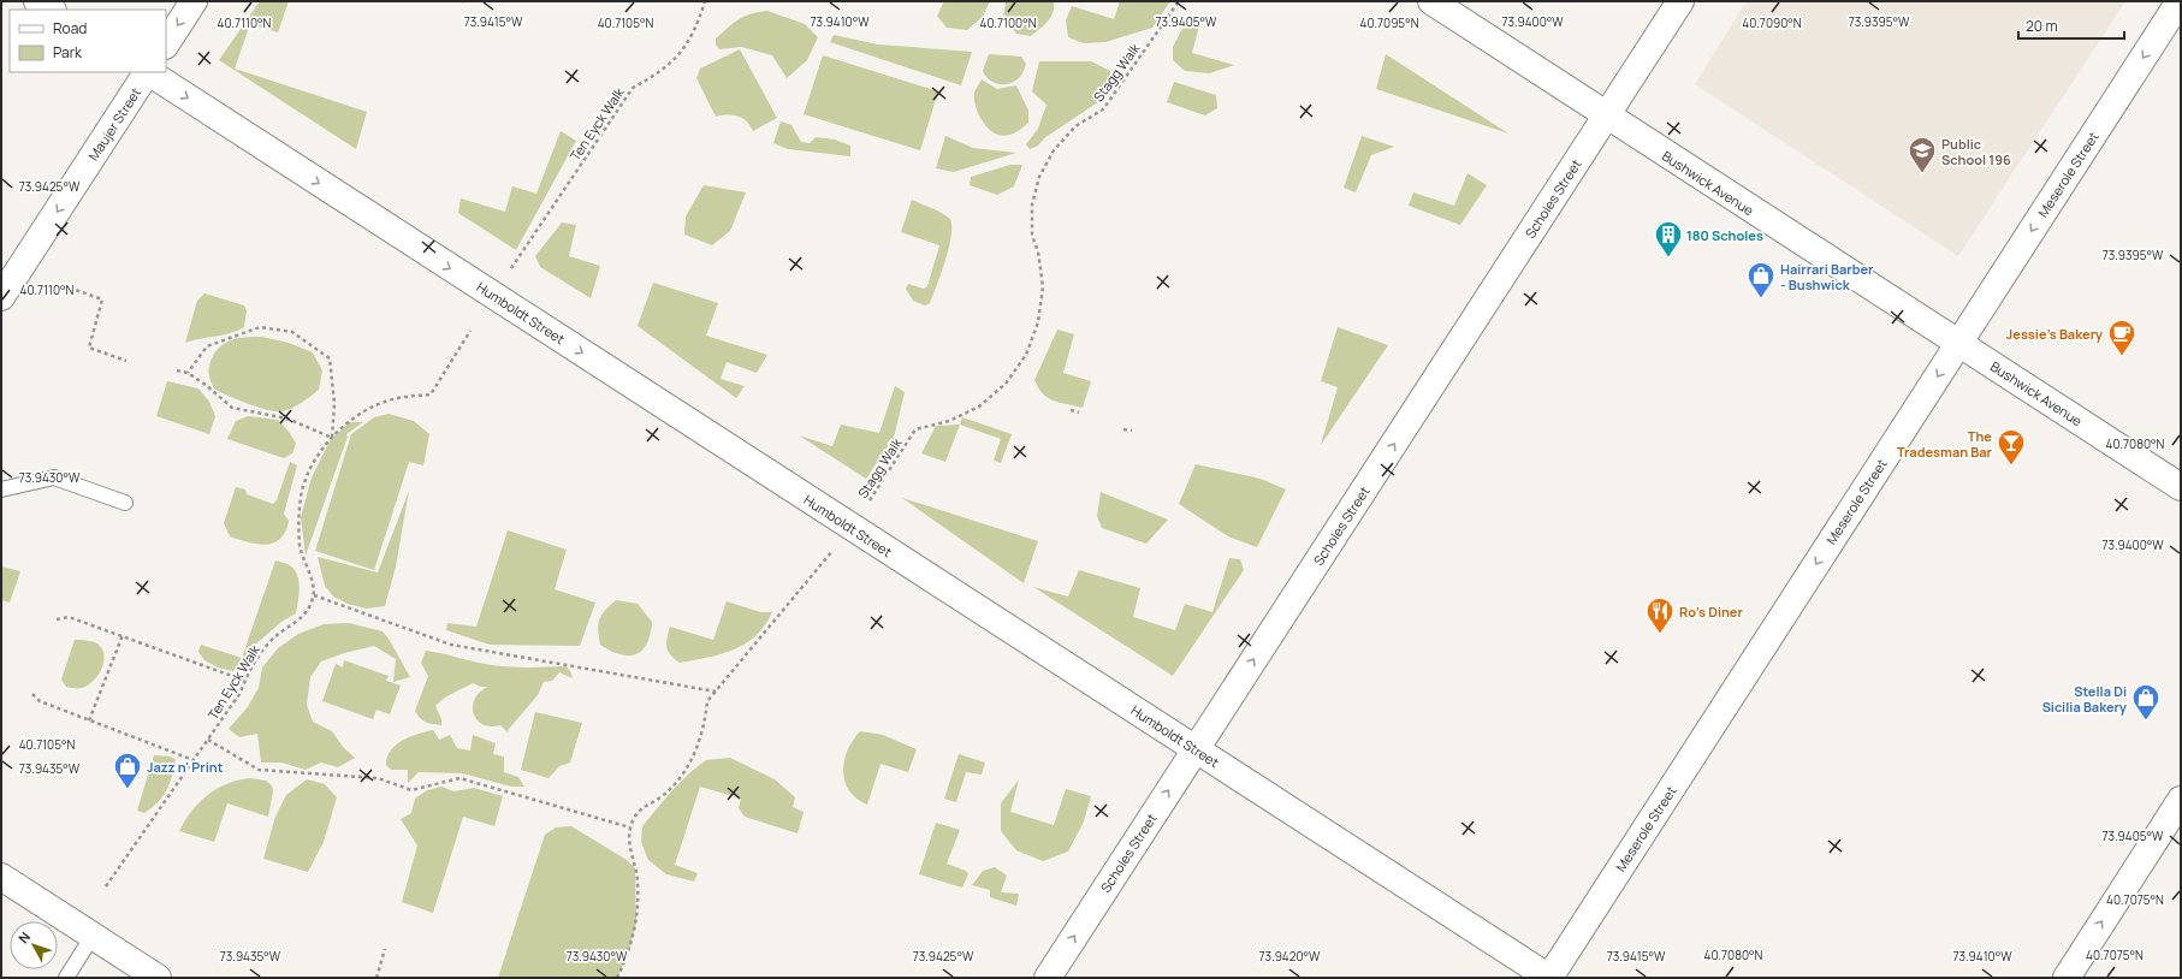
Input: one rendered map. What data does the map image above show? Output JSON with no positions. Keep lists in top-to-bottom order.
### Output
{
  "streets": {
    "street": [
      "Maujer Street",
      "Meserole Street",
      "Bushwick Avenue",
      "Scholes Street",
      "Humboldt Street"
    ],
    "path": ["Stagg Walk", "Ten Eyck Walk"]
  },
  "crossings": [
    ["Stagg Walk", "Humboldt Street"],
    ["Meserole Street", "Bushwick Avenue"],
    ["Meserole Street", "Humboldt Street"],
    ["Bushwick Avenue", "Scholes Street"],
    ["Scholes Street", "Humboldt Street"]
  ],
  "one_way": [
    "Maujer Street",
    "Meserole Street",
    "Scholes Street",
    "Humboldt Street"
  ],
  "places": {
    "school or university": ["Public School 196"],
    "building": ["180 Scholes"],
    "shop": ["Hairrari Barber - Bushwick", "Stella Di Sicilia Bakery", "Jazz n' Print"],
    "cafe": ["Jessie's Bakery"],
    "bar": ["The Tradesman Bar"],
    "restaurant": ["Ro's Diner"]
  },
  "legend": ["Road", "Park"],
  "scale_bar": "20 m",
  "north": "top left",
  "coordinates": [
    "73.9405°W",
    "73.9415°W",
    "73.9410°W",
    "73.9400°W",
    "73.9395°W",
    "40.7110°N",
    "40.7105°N",
    "40.7100°N",
    "40.7095°N",
    "40.7090°N",
    "73.9425°W",
    "40.7080°N",
    "73.9430°W",
    "73.9435°W",
    "40.7075°N",
    "73.9420°W"
  ]
}
